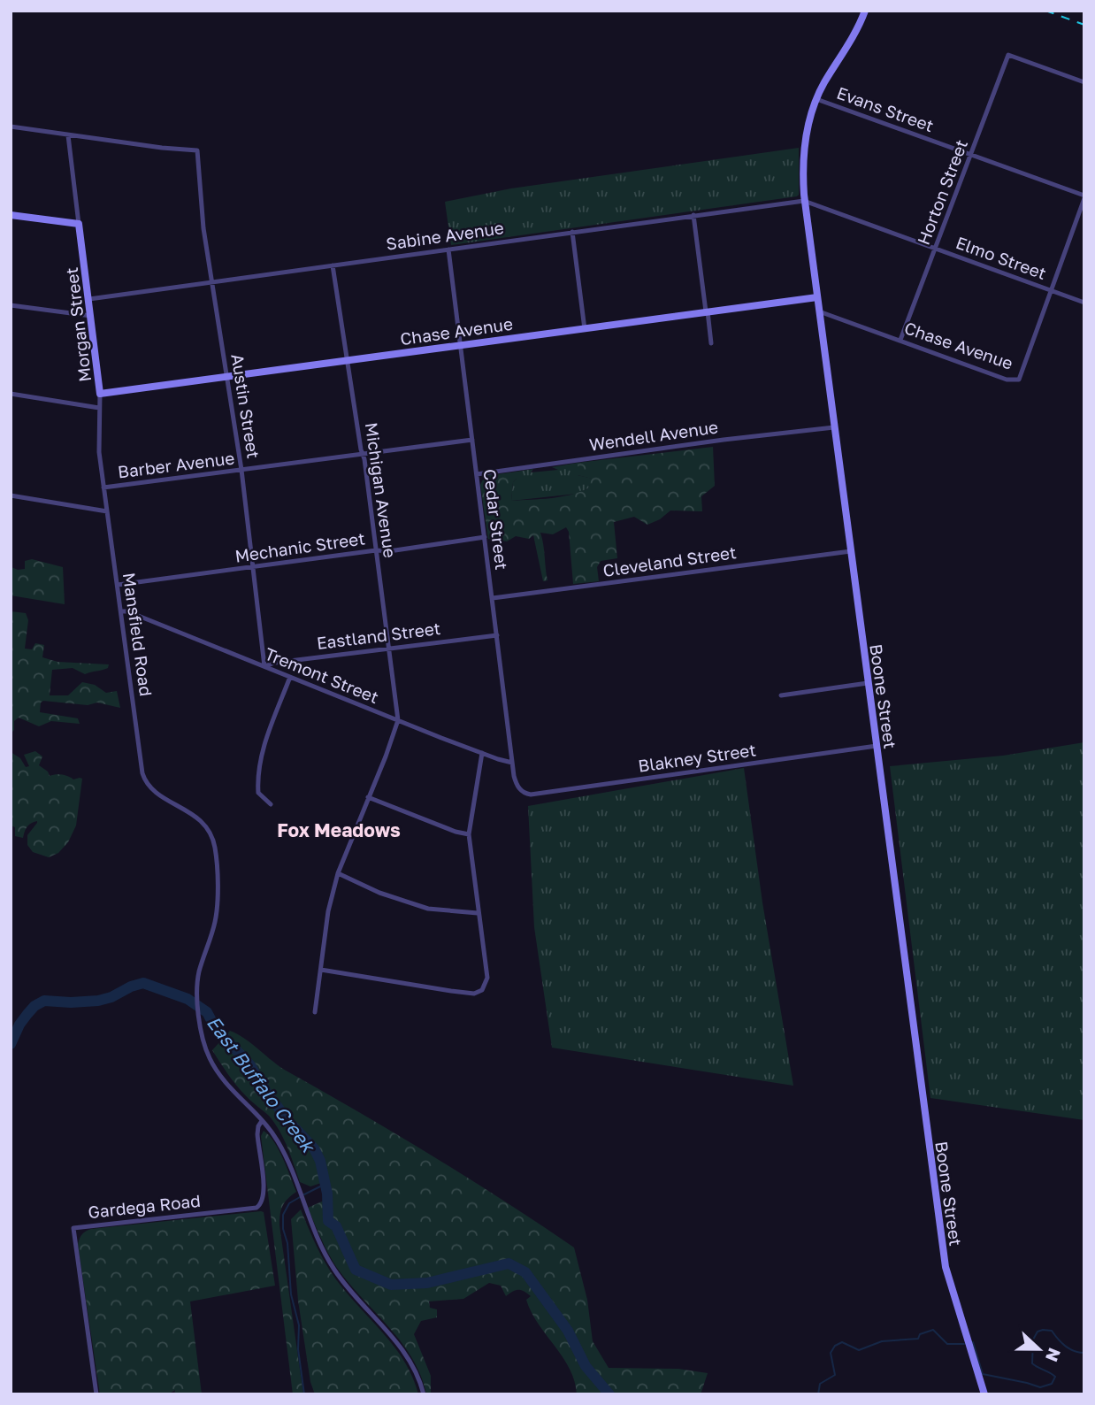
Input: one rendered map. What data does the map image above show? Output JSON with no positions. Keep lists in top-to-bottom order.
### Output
{
  "streets": {
    "street": [
      "Evans Street",
      "Horton Street",
      "Sabine Avenue",
      "Elmo Street",
      "Morgan Street",
      "Chase Avenue",
      "Austin Street",
      "Wendell Avenue",
      "Barber Avenue",
      "Michigan Avenue",
      "Cedar Street",
      "Mechanic Street",
      "Cleveland Street",
      "Mansfield Road",
      "Eastland Street",
      "Tremont Street",
      "Boone Street",
      "Blakney Street",
      "Gardega Road"
    ]
  },
  "crossings": [
    ["Evans Street", "Horton Street"],
    ["Evans Street", "Boone Street"],
    ["Horton Street", "Elmo Street"],
    ["Horton Street", "Chase Avenue"],
    ["Sabine Avenue", "Elmo Street"],
    ["Sabine Avenue", "Morgan Street"],
    ["Sabine Avenue", "Austin Street"],
    ["Sabine Avenue", "Michigan Avenue"],
    ["Sabine Avenue", "Cedar Street"],
    ["Sabine Avenue", "Boone Street"],
    ["Elmo Street", "Chase Avenue"],
    ["Elmo Street", "Boone Street"],
    ["Morgan Street", "Chase Avenue"],
    ["Morgan Street", "Austin Street"],
    ["Morgan Street", "Barber Avenue"],
    ["Morgan Street", "Mansfield Road"],
    ["Chase Avenue", "Austin Street"],
    ["Chase Avenue", "Michigan Avenue"],
    ["Chase Avenue", "Cedar Street"],
    ["Chase Avenue", "Boone Street"],
    ["Austin Street", "Barber Avenue"],
    ["Austin Street", "Mechanic Street"],
    ["Austin Street", "Eastland Street"],
    ["Austin Street", "Tremont Street"],
    ["Wendell Avenue", "Cedar Street"],
    ["Wendell Avenue", "Boone Street"],
    ["Barber Avenue", "Michigan Avenue"],
    ["Barber Avenue", "Cedar Street"],
    ["Michigan Avenue", "Mechanic Street"],
    ["Michigan Avenue", "Eastland Street"],
    ["Michigan Avenue", "Tremont Street"],
    ["Cedar Street", "Mechanic Street"],
    ["Cedar Street", "Cleveland Street"],
    ["Cedar Street", "Eastland Street"],
    ["Cedar Street", "Tremont Street"],
    ["Cedar Street", "Blakney Street"],
    ["Mechanic Street", "Mansfield Road"],
    ["Cleveland Street", "Boone Street"],
    ["Mansfield Road", "Tremont Street"],
    ["Mansfield Road", "Gardega Road"],
    ["Eastland Street", "Tremont Street"],
    ["Boone Street", "Blakney Street"]
  ],
  "districts": ["Fox Meadows"],
  "water": ["East Buffalo Creek"],
  "north": "right"
}
